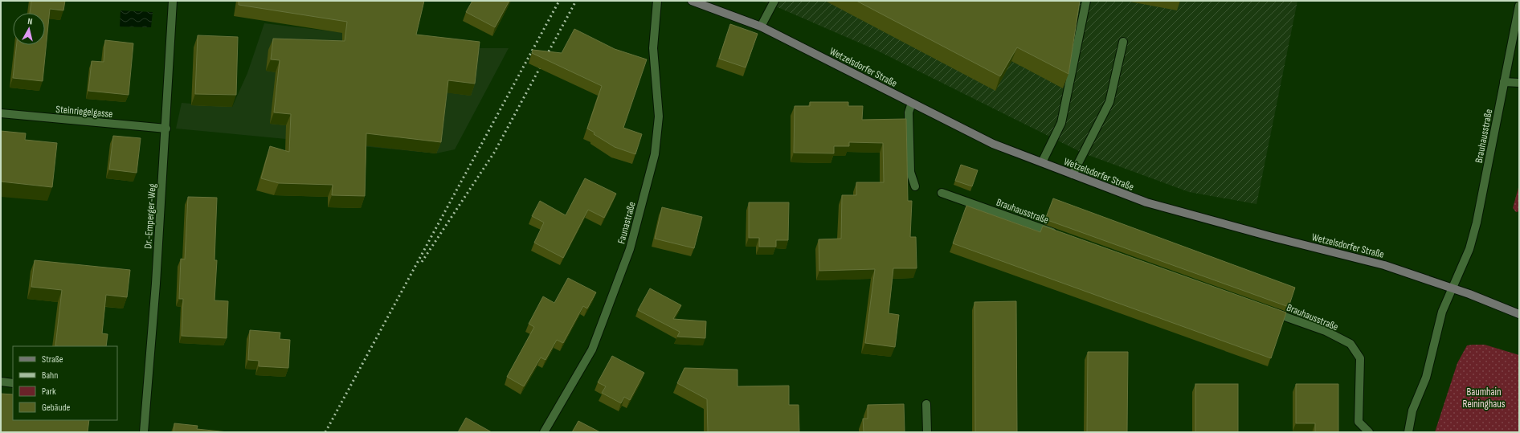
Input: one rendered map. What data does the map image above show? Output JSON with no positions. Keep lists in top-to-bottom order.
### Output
{
  "streets": {
    "main road": ["Wetzelsdorfer Straße"],
    "street": [
      "Steinriegelgasse",
      "Brauhausstraße",
      "Dr.-Emperger-Weg",
      "Faunastraße"
    ]
  },
  "crossings": [
    ["Wetzelsdorfer Straße", "Brauhausstraße"],
    ["Steinriegelgasse", "Dr.-Emperger-Weg"]
  ],
  "parks": ["Baumhain Reininghaus"],
  "legend": [
    "Straße",
    "Bahn",
    "Park",
    "Gebäude"
  ],
  "north": "top"
}
